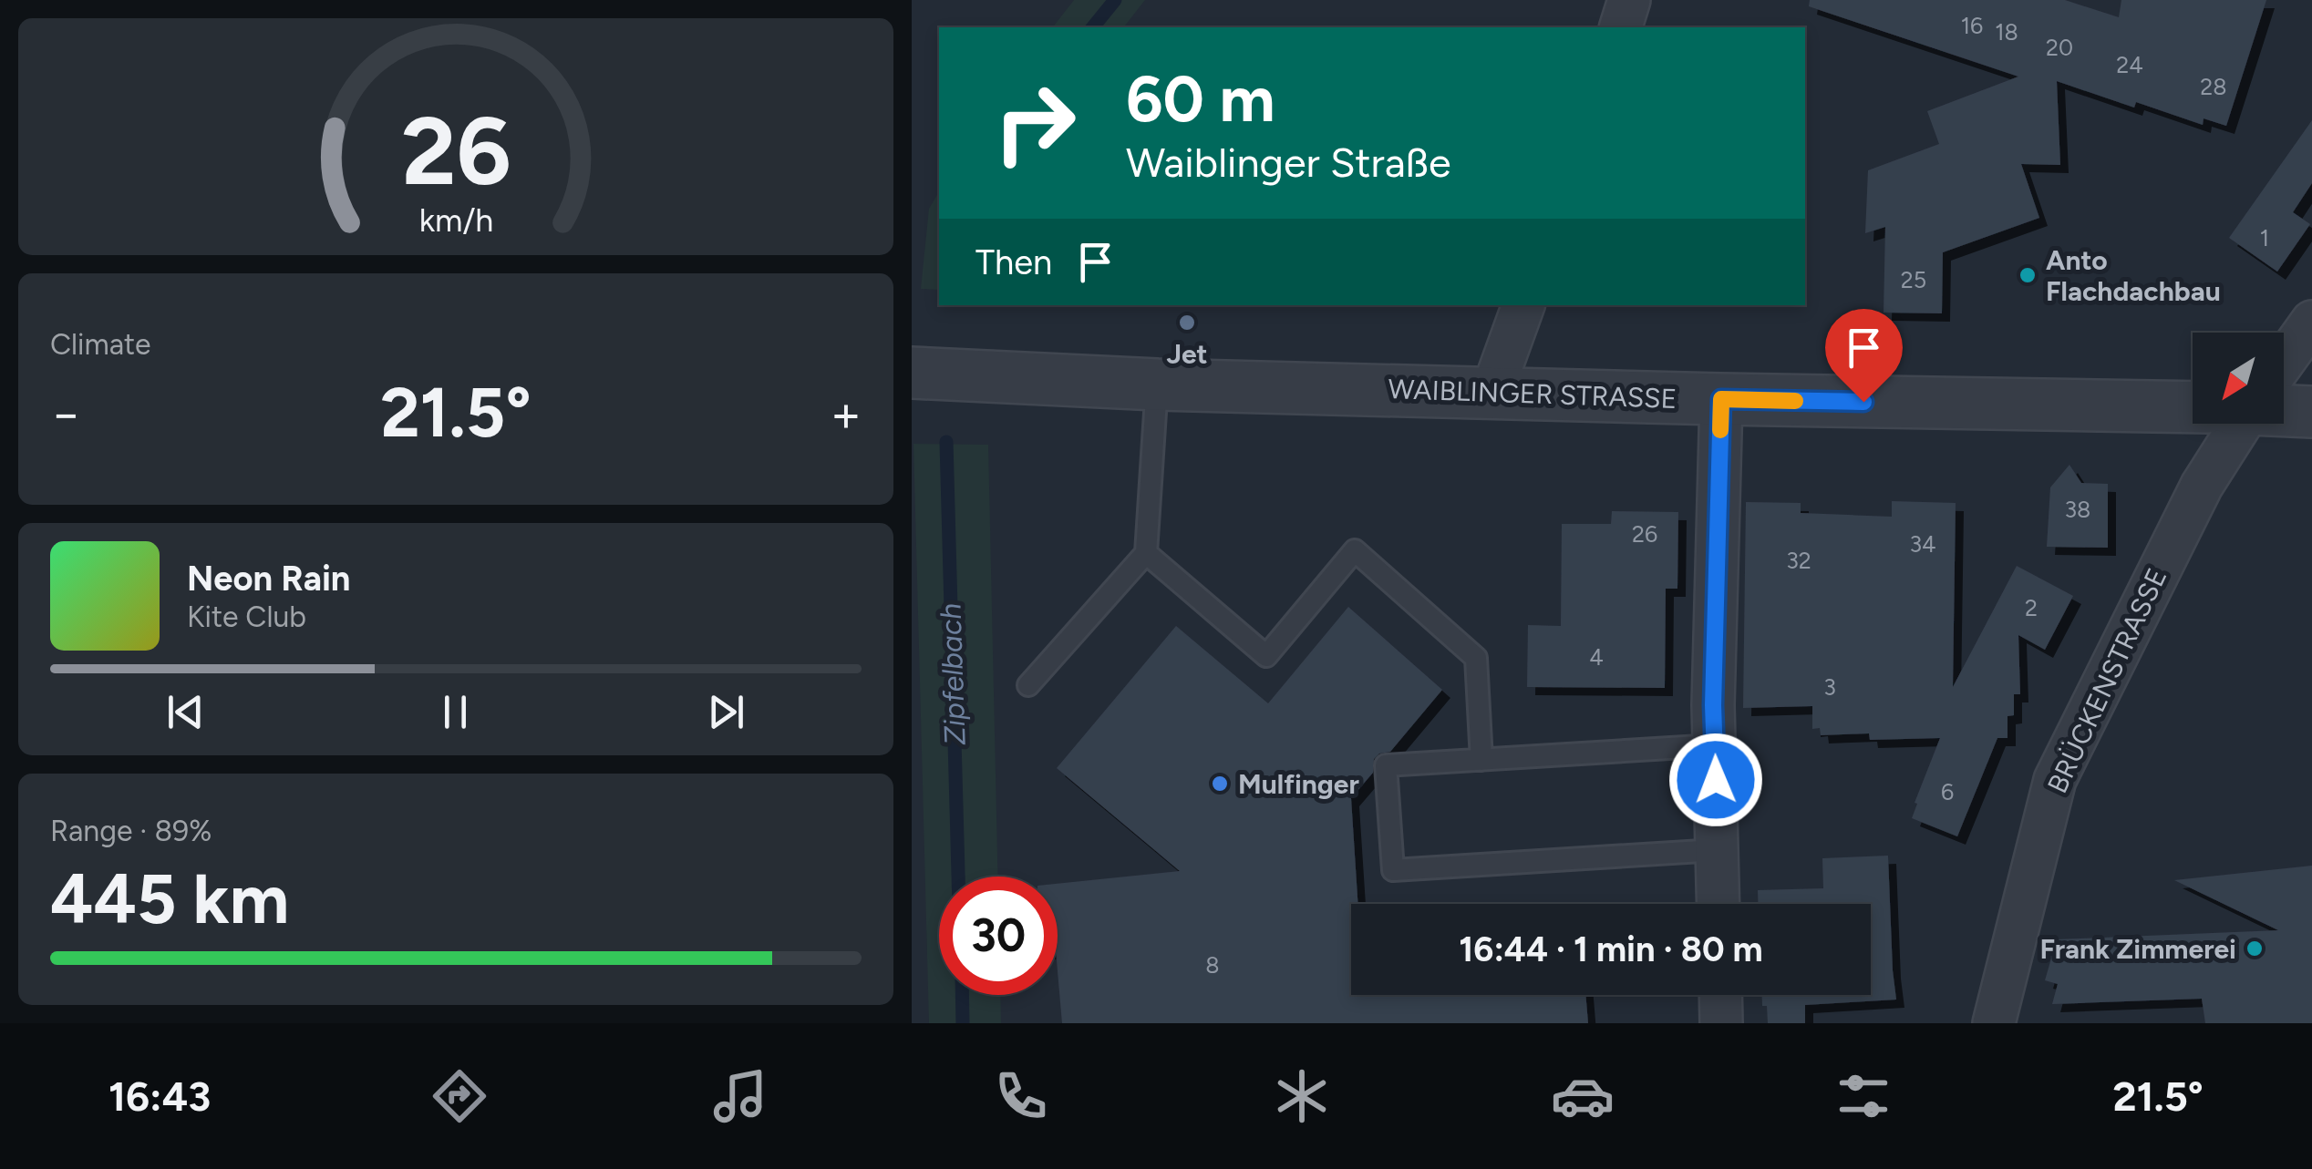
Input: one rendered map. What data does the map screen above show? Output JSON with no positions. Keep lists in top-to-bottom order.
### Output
{
  "streets": {
    "street": ["WAIBLINGER STRASSE", "BRÜCKENSTRASSE"]
  },
  "water": ["Zipfelbach"],
  "places": [
    "Anto Flachdachbau",
    "Jet",
    "Mulfinger",
    "Frank Zimmerei"
  ],
  "house_numbers": [
    "16",
    "18",
    "20",
    "24",
    "28",
    "1",
    "25",
    "38",
    "26",
    "34",
    "32",
    "2",
    "4",
    "3",
    "6",
    "8"
  ],
  "north": "bottom left",
  "page": {
    "turn": ["60 m", "Waiblinger Straße"],
    "then": "Then",
    "tile": [
      "Climate",
      ["Range · 89%", "445 km"]
    ],
    "heat": ["−", "21.5°", "+"],
    "song": ["Neon Rain", "Kite Club"],
    "limit": "30",
    "trip": "16:44 · 1 min · 80 m",
    "tabs": ["16:43", "21.5°"],
    "gauge": ["26", "km/h"]
  }
}
